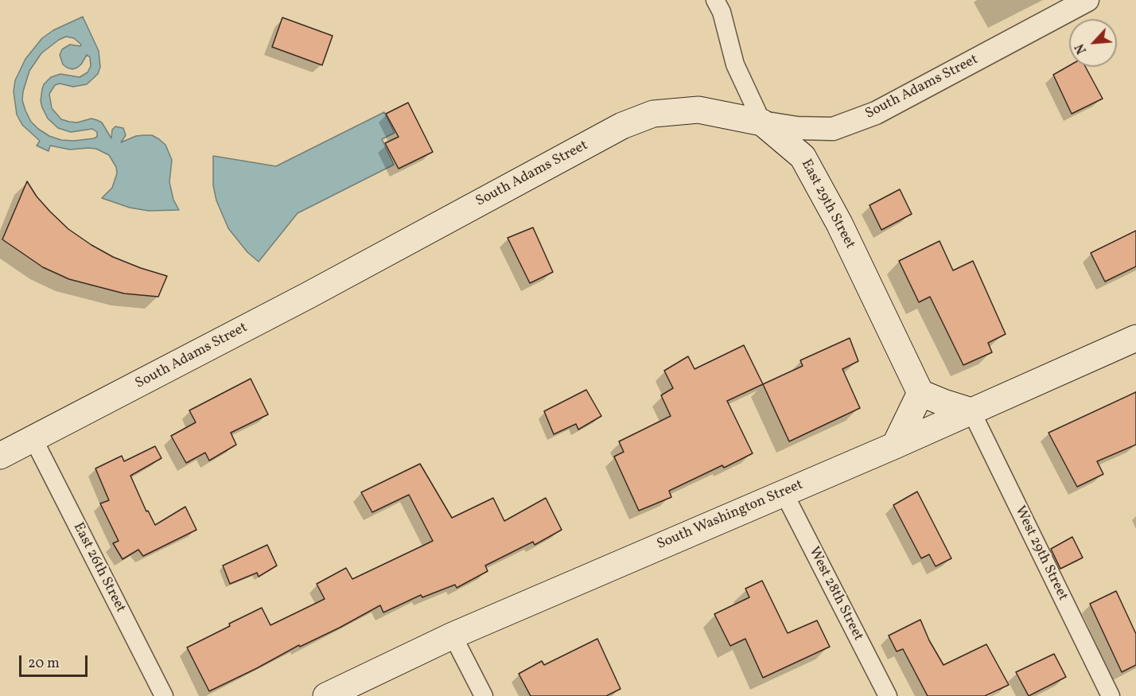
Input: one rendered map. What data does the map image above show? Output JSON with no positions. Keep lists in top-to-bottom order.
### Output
{
  "streets": {
    "main road": ["South Adams Street", "East 29th Street", "South Washington Street"],
    "street": ["West 29th Street", "East 26th Street", "West 28th Street"]
  },
  "crossings": [
    ["South Adams Street", "East 29th Street"],
    ["South Adams Street", "East 26th Street"],
    ["South Washington Street", "West 29th Street"],
    ["South Washington Street", "West 28th Street"]
  ],
  "scale_bar": "20 m",
  "north": "bottom left"
}
